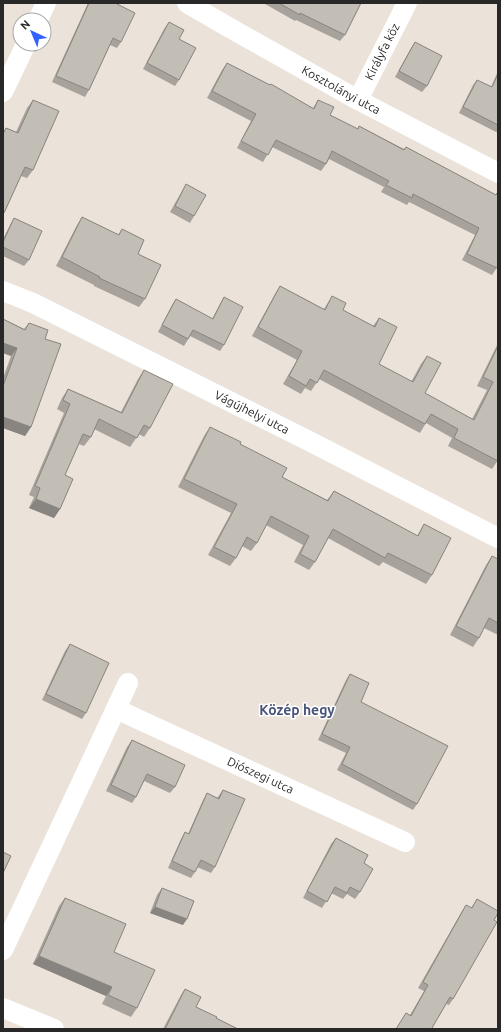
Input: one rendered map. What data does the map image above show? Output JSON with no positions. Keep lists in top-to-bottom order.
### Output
{
  "streets": {
    "street": [
      "Királyfa köz",
      "Kosztolányi utca",
      "Vágújhelyi utca",
      "Diószegi utca"
    ]
  },
  "crossings": [
    ["Királyfa köz", "Kosztolányi utca"]
  ],
  "districts": ["Közép hegy"],
  "north": "top left"
}
